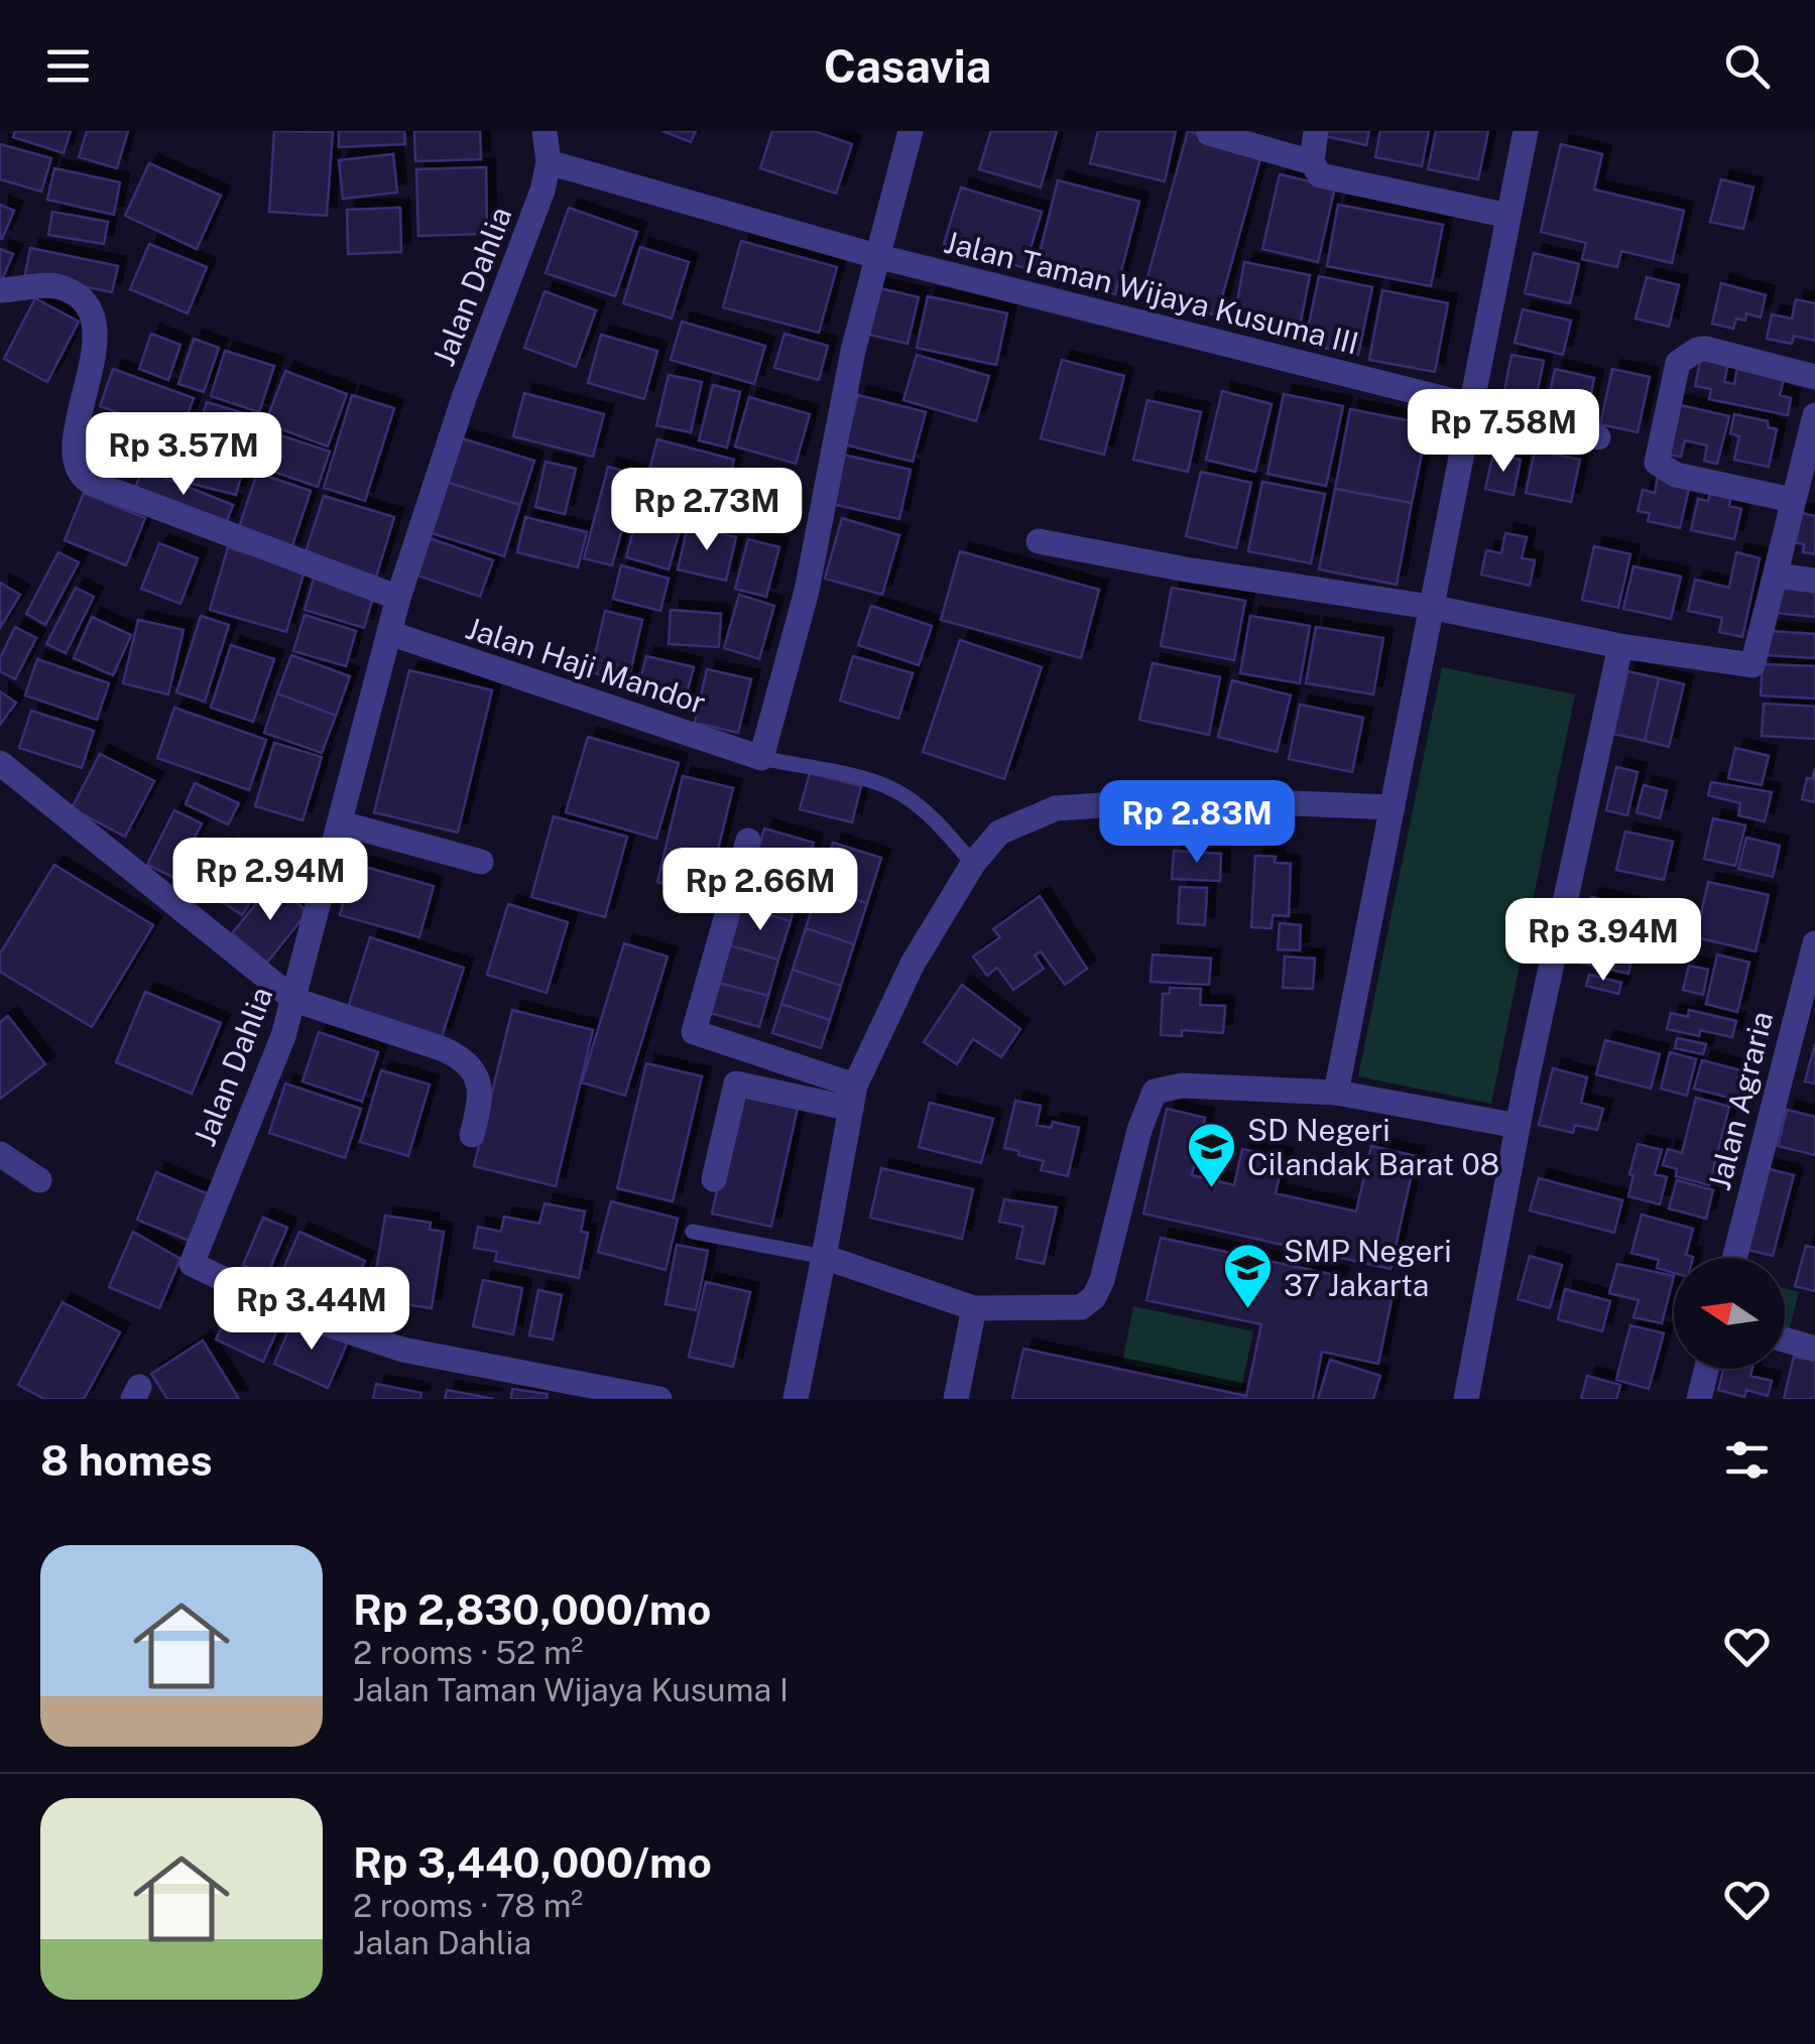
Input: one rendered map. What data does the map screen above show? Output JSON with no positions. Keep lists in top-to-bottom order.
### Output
{
  "streets": {
    "street": [
      "Jalan Dahlia",
      "Jalan Taman Wijaya Kusuma III",
      "Jalan Haji Mandor",
      "Jalan Agraria"
    ]
  },
  "crossings": [
    ["Jalan Dahlia", "Jalan Taman Wijaya Kusuma III"],
    ["Jalan Dahlia", "Jalan Haji Mandor"]
  ],
  "places": {
    "school or university": ["SD Negeri Cilandak Barat 08", "SMP Negeri 37 Jakarta"]
  },
  "north": "left",
  "page": {
    "header": "Casavia",
    "price": [
      "Rp 7.58M",
      "Rp 3.57M",
      "Rp 2.73M",
      "Rp 2.83M",
      "Rp 2.94M",
      "Rp 2.66M",
      "Rp 3.94M",
      "Rp 3.44M"
    ],
    "heading": "8 homes",
    "list": [
      {
        "name": "Rp 2,830,000/mo",
        "note": "2 rooms · 52 m² · Jalan Taman Wijaya Kusuma I"
      },
      {
        "name": "Rp 3,440,000/mo",
        "note": "2 rooms · 78 m² · Jalan Dahlia"
      }
    ]
  }
}
